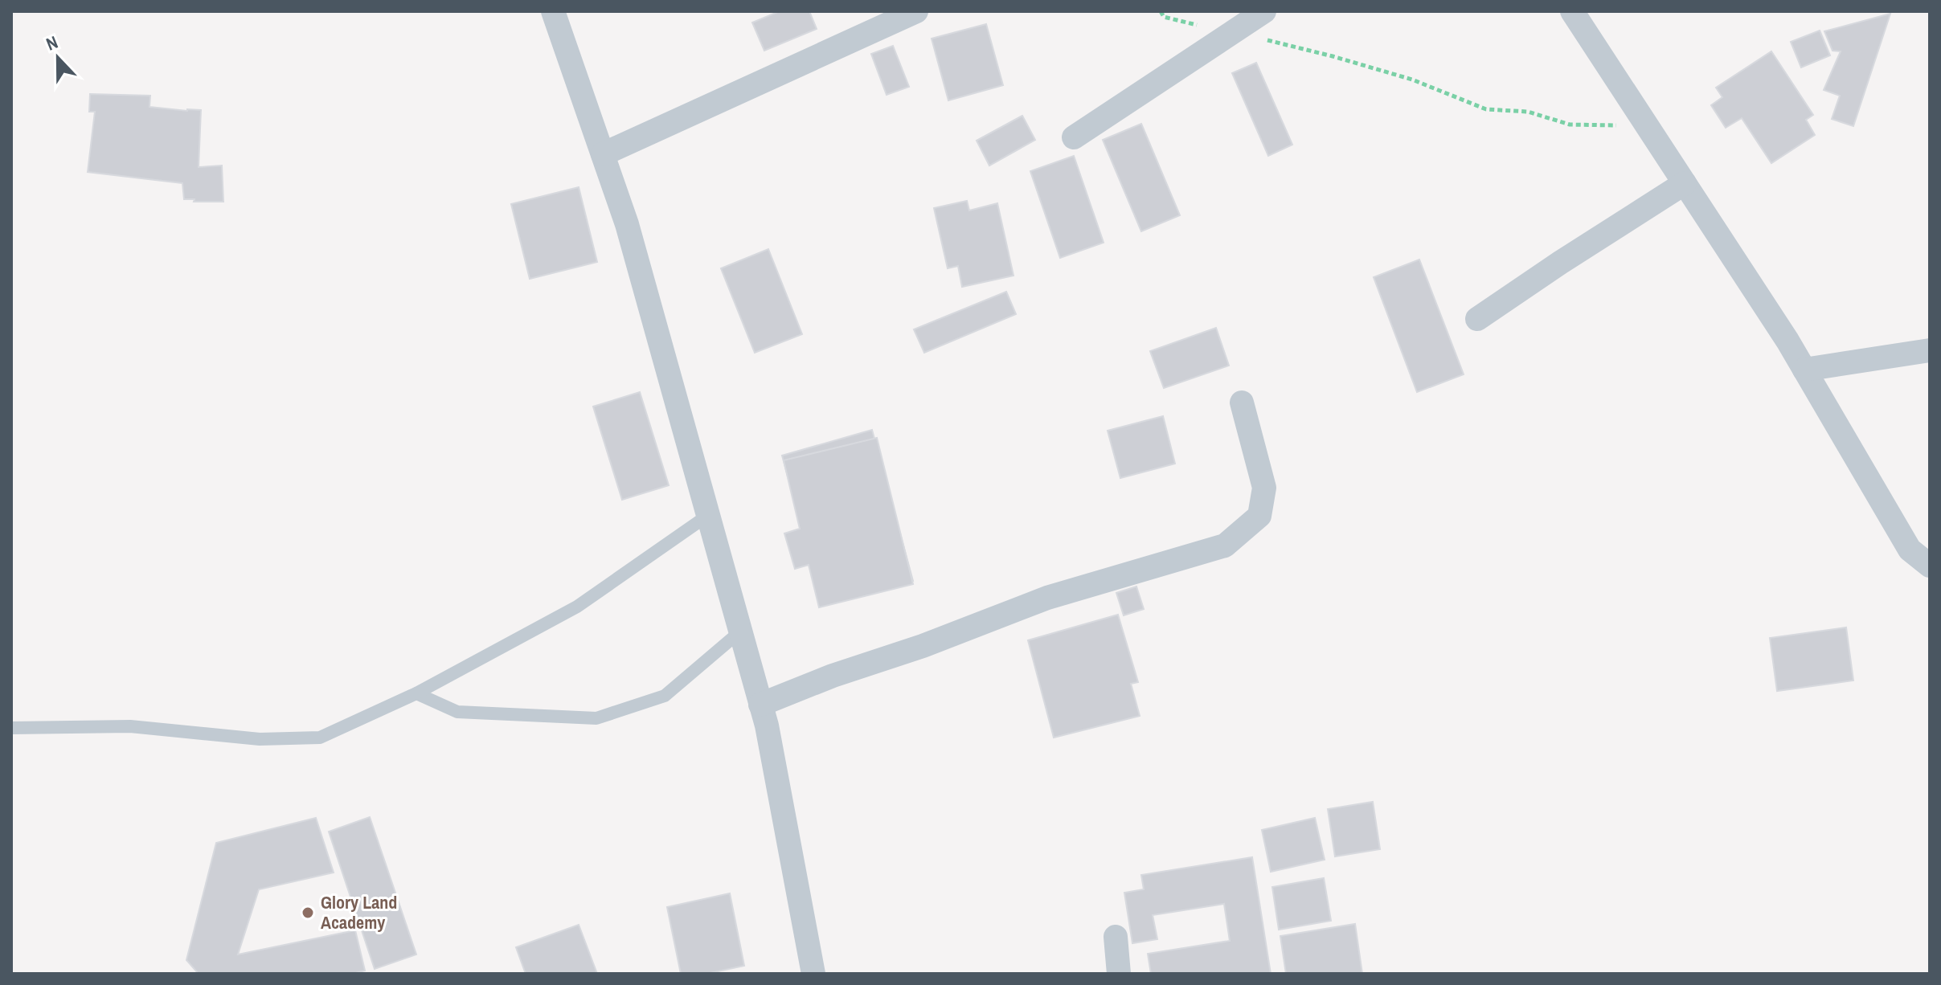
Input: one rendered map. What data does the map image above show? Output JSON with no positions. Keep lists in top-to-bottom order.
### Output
{
  "places": ["Glory Land Academy"],
  "north": "top"
}
